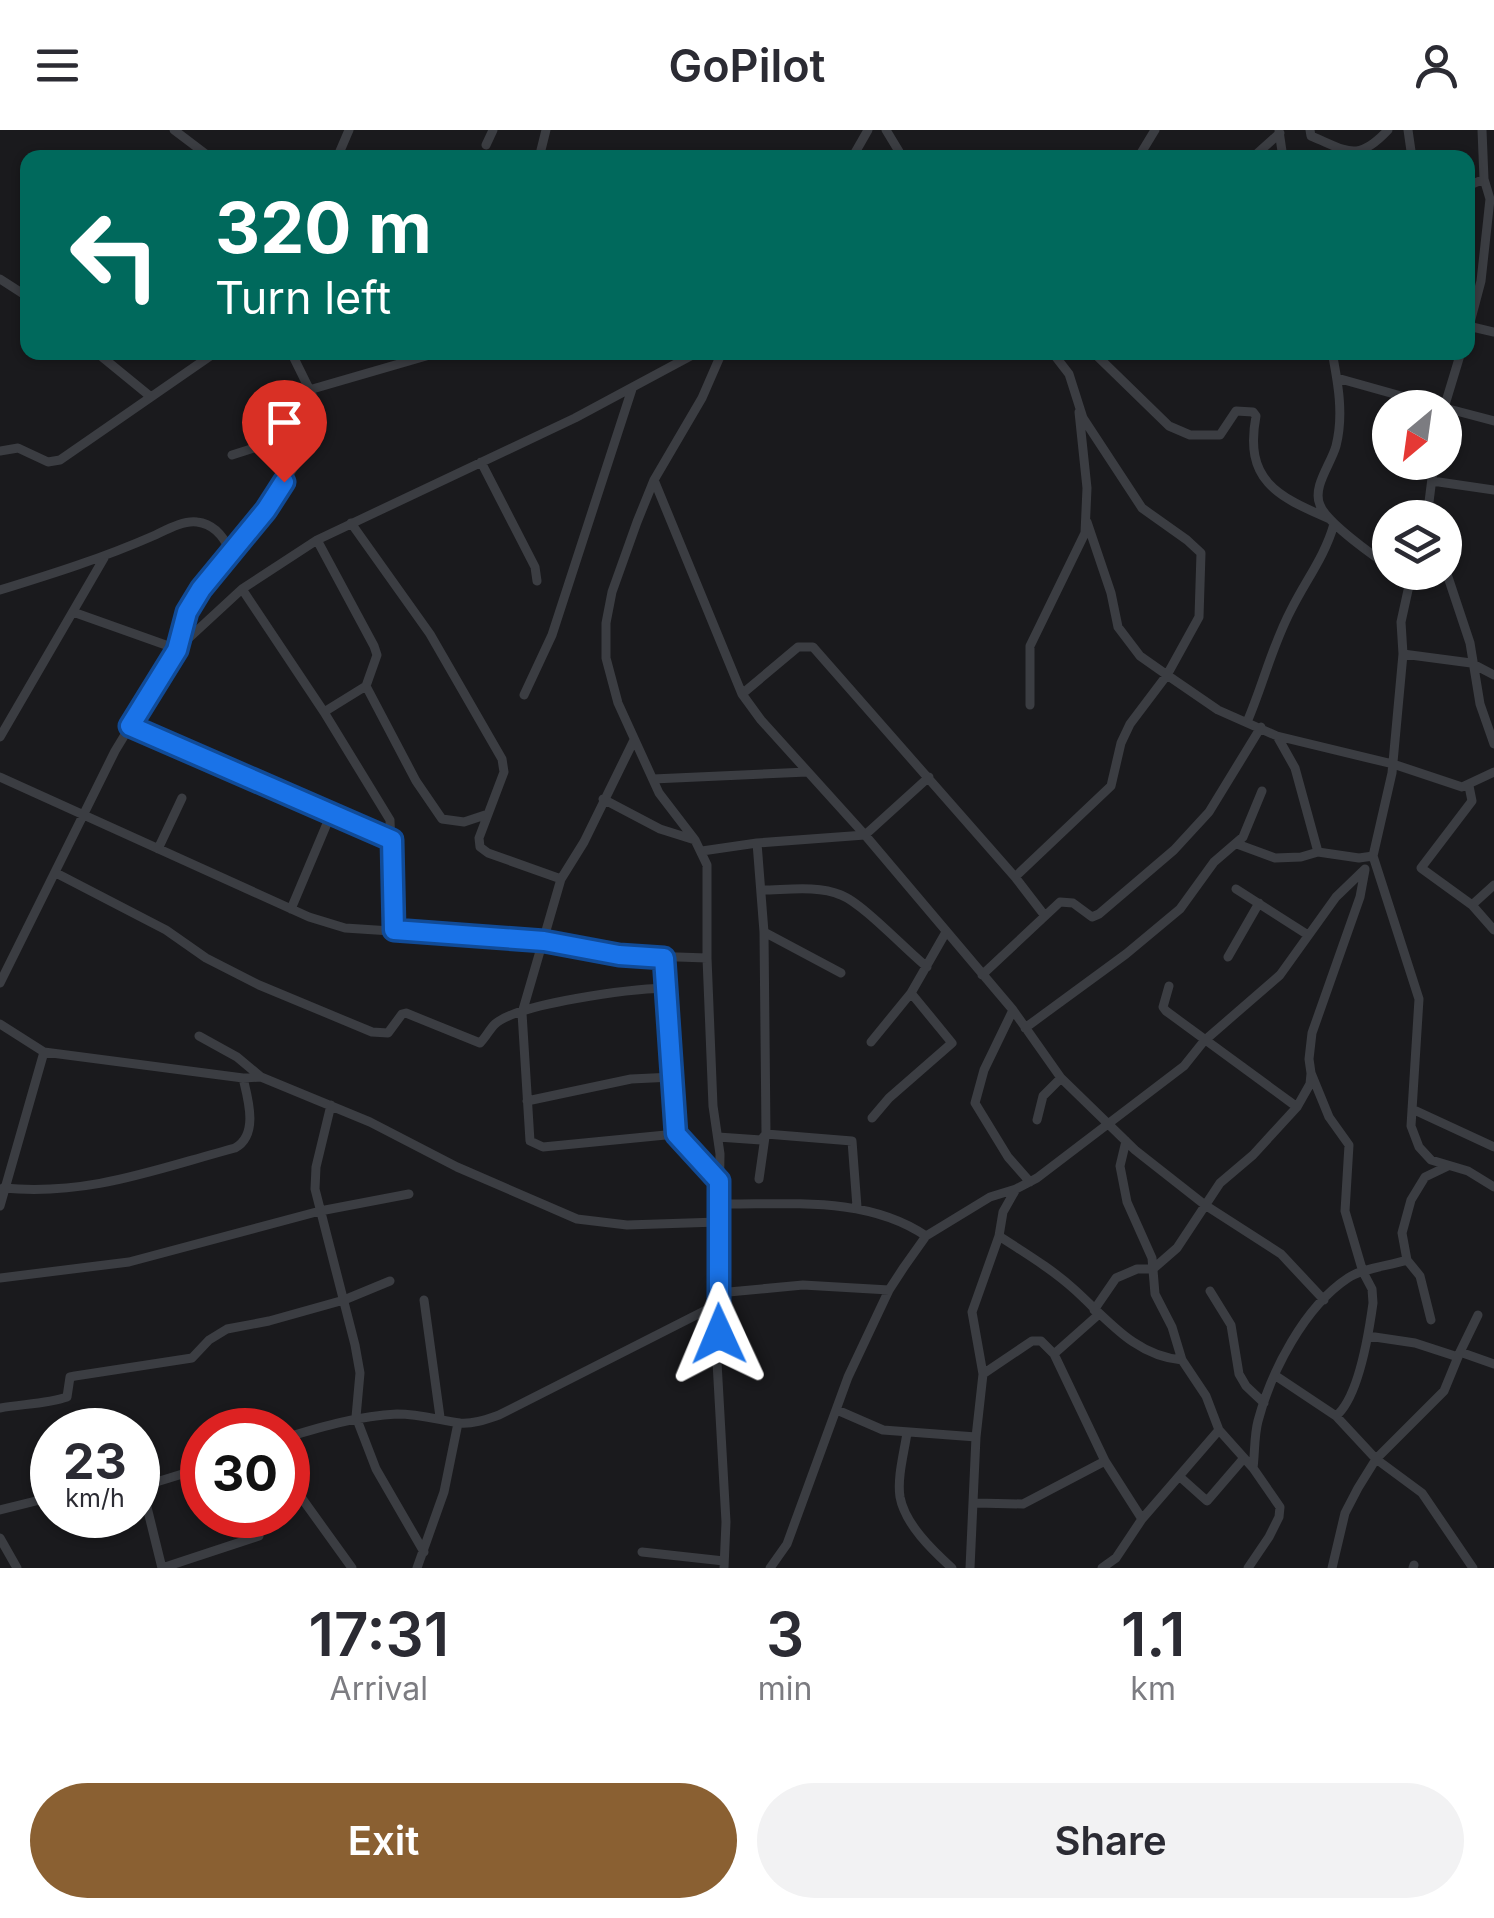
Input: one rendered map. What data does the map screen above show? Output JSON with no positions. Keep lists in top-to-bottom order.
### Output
{
  "north": "bottom left",
  "page": {
    "header": "GoPilot",
    "turn": ["320 m", "Turn left"],
    "speed": "23 km/h",
    "limit": "30",
    "eta": [
      "17:31",
      "Arrival",
      "3",
      "min",
      "1.1",
      "km"
    ],
    "buttons": ["Exit", "Share"]
  }
}
